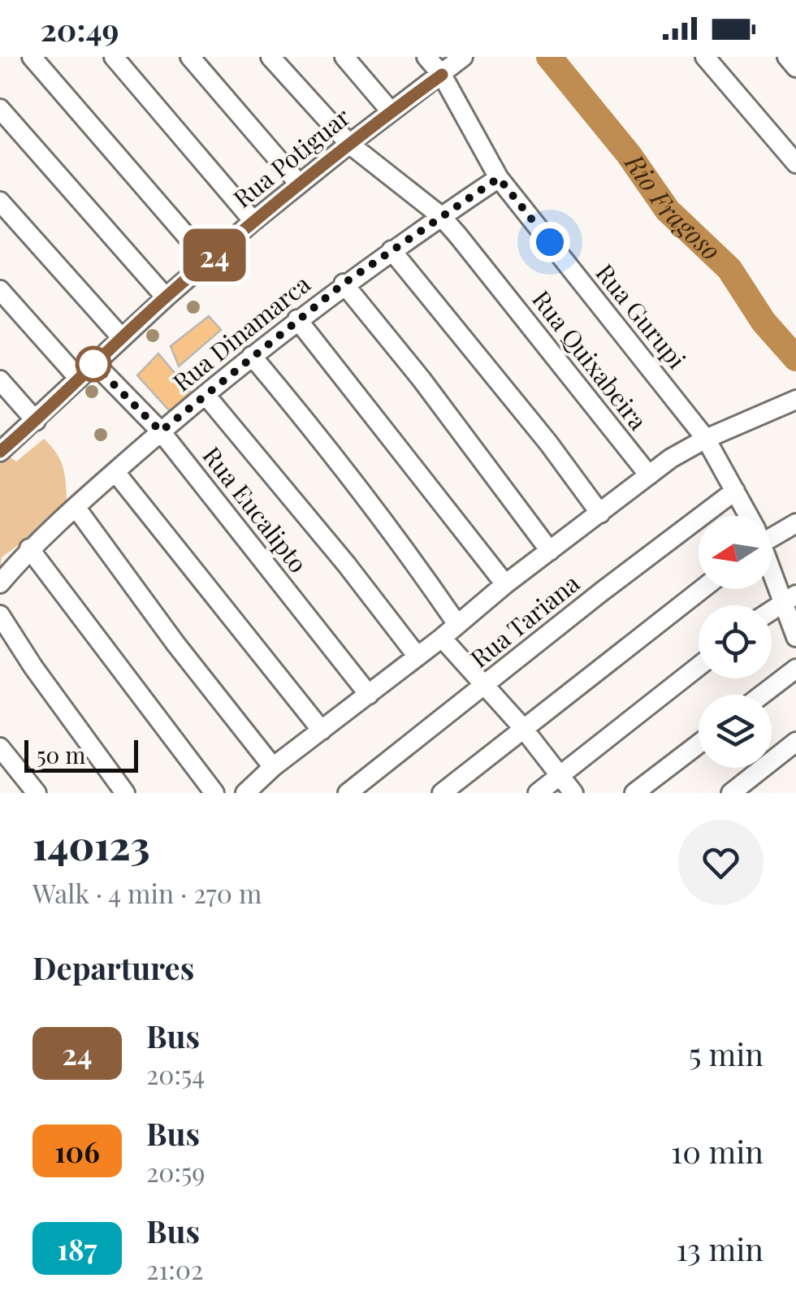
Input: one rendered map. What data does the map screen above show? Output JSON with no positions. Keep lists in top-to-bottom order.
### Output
{
  "streets": {
    "street": [
      "Rua Potiguar",
      "Rua Gurupi",
      "Rua Dinamarca",
      "Rua Quixabeira",
      "Rua Eucalipto",
      "Rua Tariana"
    ]
  },
  "crossings": [
    ["Rua Potiguar", "Rua Gurupi"],
    ["Rua Potiguar", "Rua Quixabeira"],
    ["Rua Potiguar", "Rua Eucalipto"],
    ["Rua Gurupi", "Rua Dinamarca"],
    ["Rua Gurupi", "Rua Tariana"],
    ["Rua Dinamarca", "Rua Quixabeira"],
    ["Rua Dinamarca", "Rua Eucalipto"]
  ],
  "water": ["Rio Fragoso"],
  "lines": ["bus line 24"],
  "scale_bar": "50 m",
  "north": "left",
  "page": {
    "status": "20:49",
    "on_map": "24",
    "scale": "50 m",
    "heading": [
      ["140123", "Walk · 4 min · 270 m"],
      "Departures"
    ],
    "list": [
      {
        "mark": "24",
        "name": "Bus",
        "note": "20:54",
        "value": "5 min"
      },
      {
        "mark": "106",
        "name": "Bus",
        "note": "20:59",
        "value": "10 min"
      },
      {
        "mark": "187",
        "name": "Bus",
        "note": "21:02",
        "value": "13 min"
      }
    ]
  }
}
